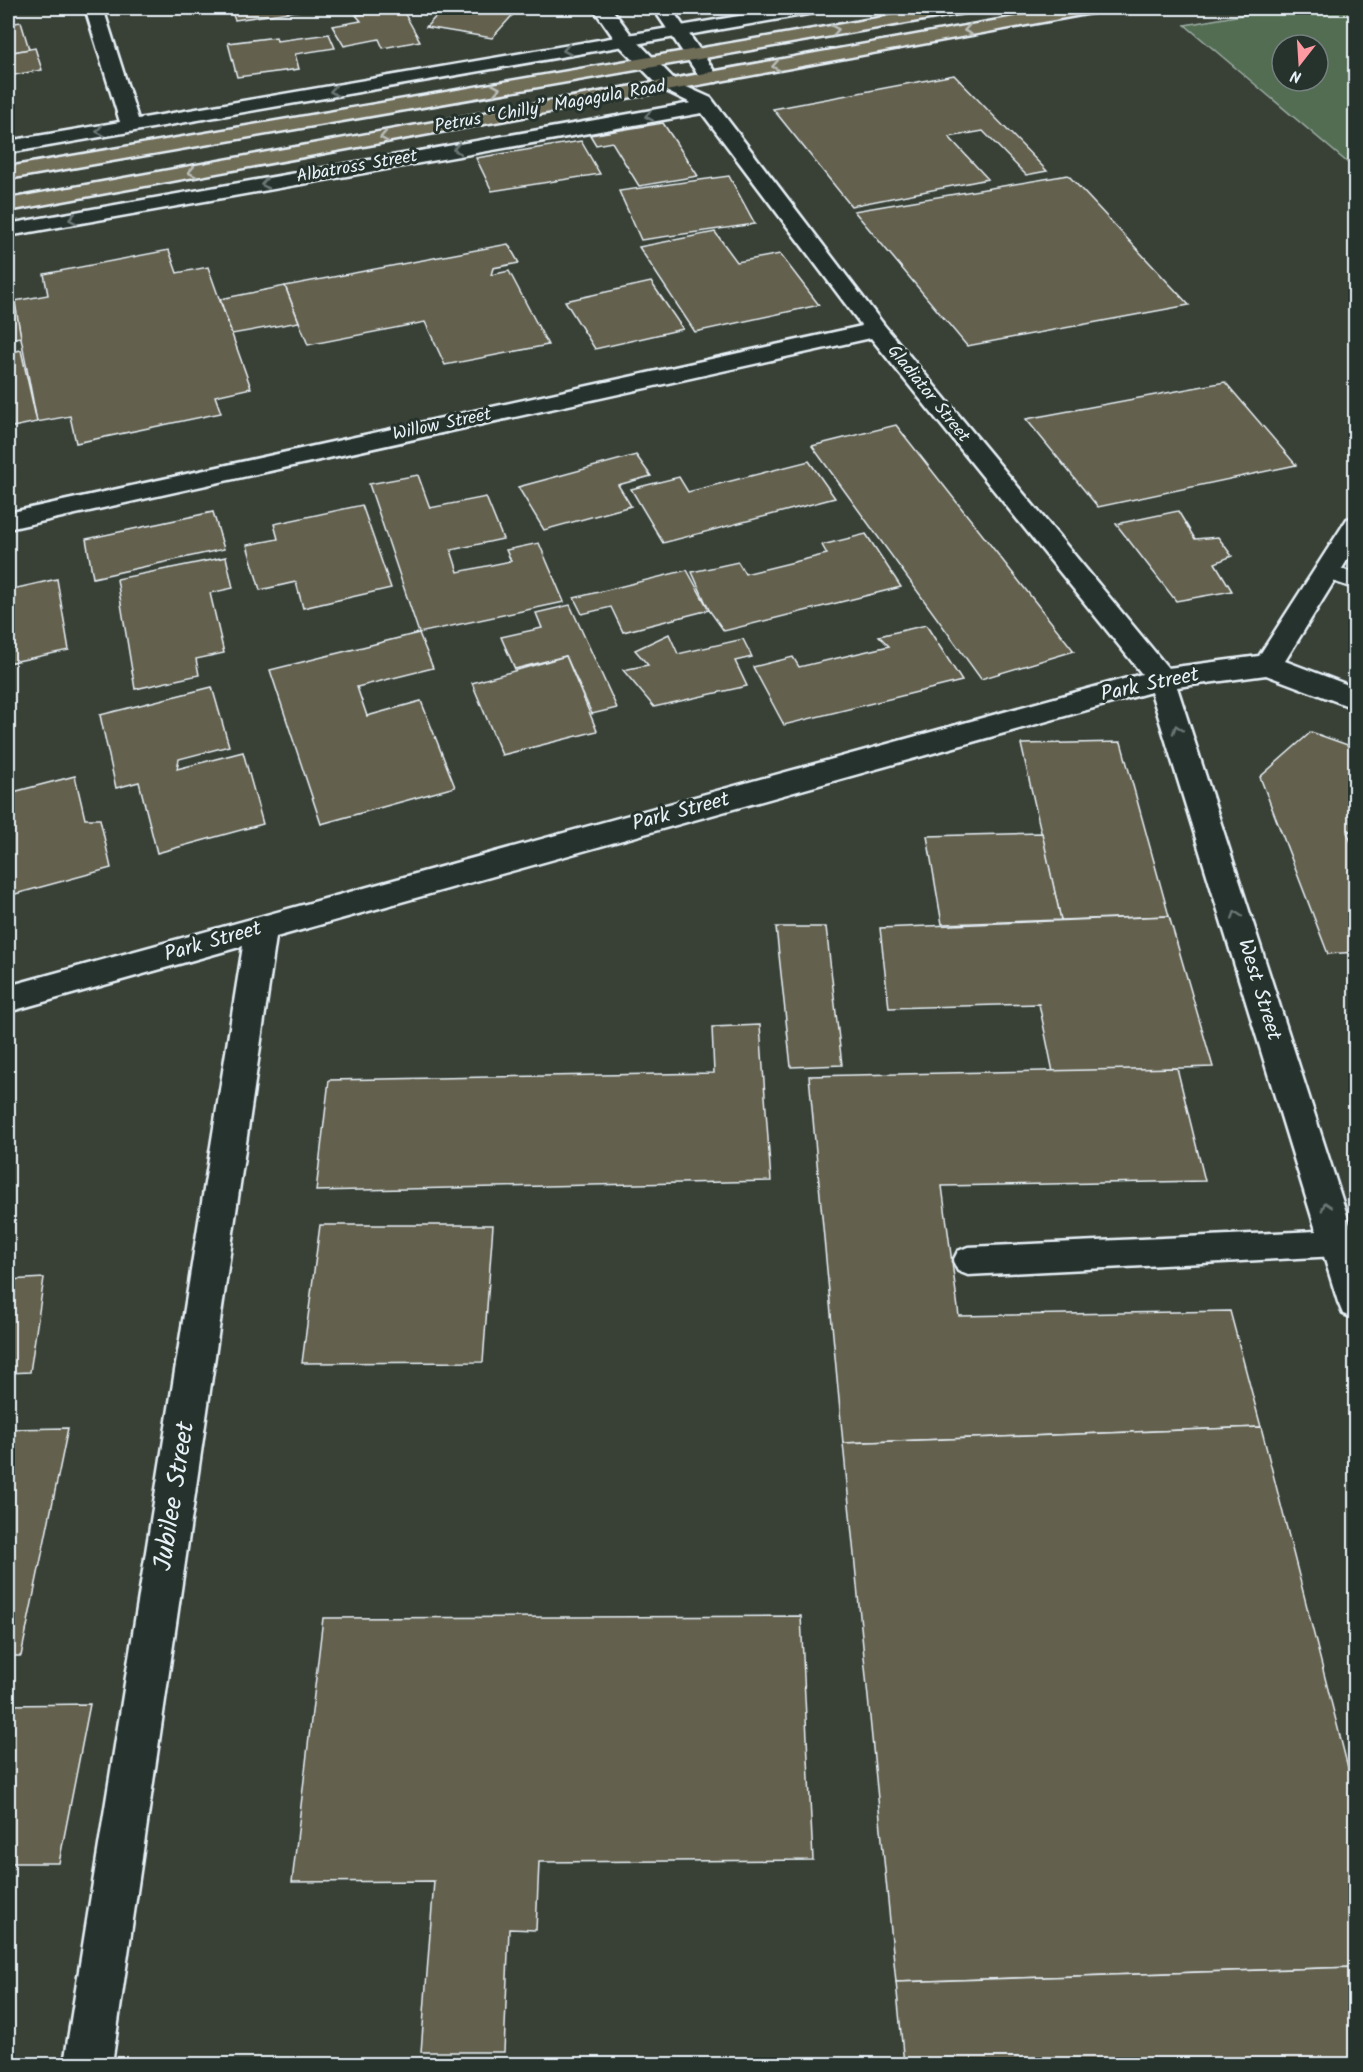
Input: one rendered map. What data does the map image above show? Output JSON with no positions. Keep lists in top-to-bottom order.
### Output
{
  "streets": {
    "main road": ["Petrus “Chilly” Magagula Road"],
    "street": [
      "Albatross Street",
      "Gladiator Street",
      "Willow Street",
      "Park Street",
      "West Street",
      "Jubilee Street"
    ]
  },
  "crossings": [
    ["Petrus “Chilly” Magagula Road", "Gladiator Street"],
    ["Albatross Street", "Gladiator Street"],
    ["Gladiator Street", "Willow Street"],
    ["Gladiator Street", "Park Street"],
    ["Gladiator Street", "West Street"],
    ["Park Street", "West Street"],
    ["Park Street", "Jubilee Street"]
  ],
  "one_way": ["West Street"],
  "north": "bottom"
}
